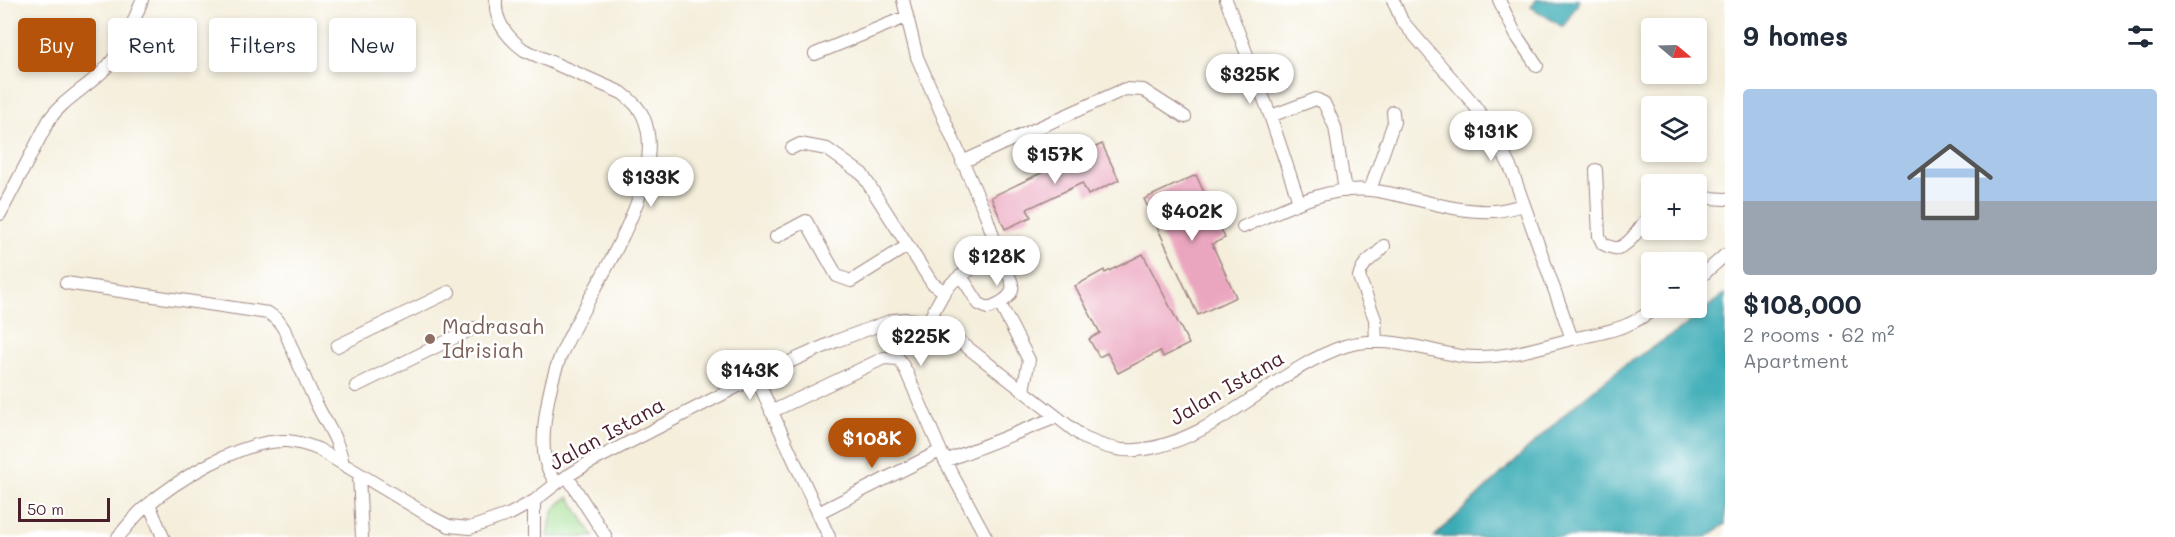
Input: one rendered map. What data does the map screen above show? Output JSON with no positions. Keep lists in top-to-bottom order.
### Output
{
  "streets": {
    "street": ["Jalan Istana"]
  },
  "places": ["Madrasah Idrisiah"],
  "scale_bar": "50 m",
  "north": "right",
  "page": {
    "heading": "9 homes",
    "map_buttons": ["+", "−"],
    "chip": [
      "Buy",
      "Rent",
      "Filters",
      "New"
    ],
    "price": [
      "$325K",
      "$131K",
      "$157K",
      "$133K",
      "$402K",
      "$128K",
      "$225K",
      "$143K",
      "$108K"
    ],
    "list": [
      {
        "name": "$108,000",
        "note": "2 rooms · 62 m² · Apartment"
      }
    ],
    "scale": "50 m"
  }
}
